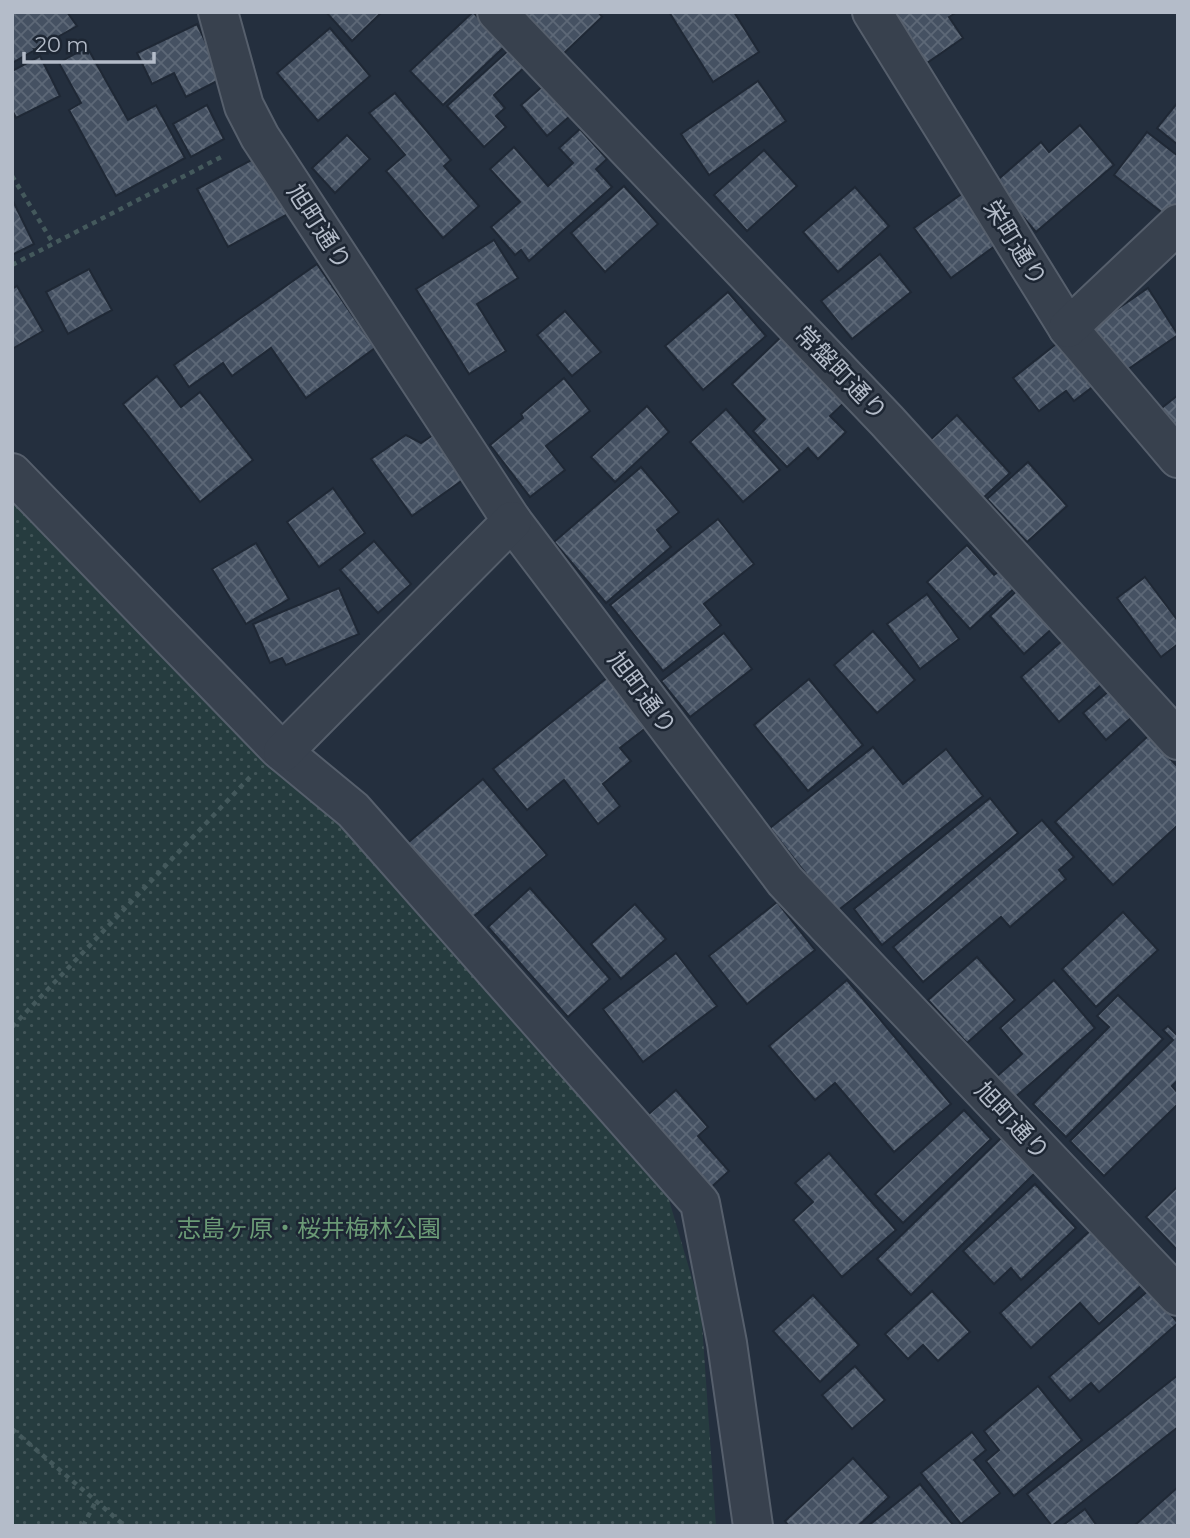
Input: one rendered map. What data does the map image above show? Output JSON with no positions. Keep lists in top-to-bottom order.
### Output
{
  "streets": {
    "street": ["旭町通り", "栄町通り", "常盤町通り"]
  },
  "parks": ["志島ヶ原・桜井梅林公園"],
  "scale_bar": "20 m"
}
